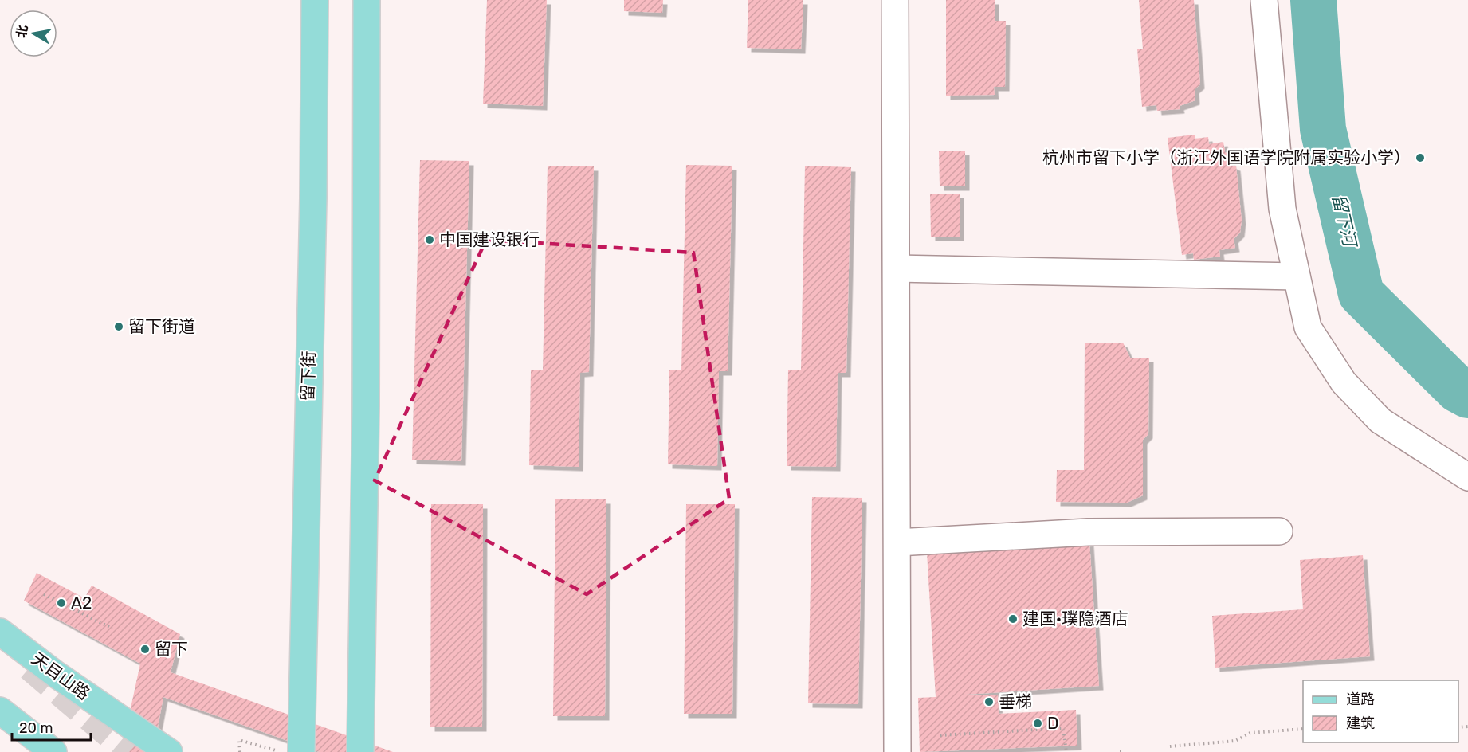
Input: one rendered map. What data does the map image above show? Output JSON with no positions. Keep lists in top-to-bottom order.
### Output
{
  "streets": {
    "main road": ["留下街", "天目山路"]
  },
  "water": ["留下河"],
  "places": [
    "杭州市留下小学（浙江外国语学院附属实验小学）",
    "中国建设银行",
    "留下街道",
    "A2",
    "建国·璞隐酒店",
    "留下",
    "垂梯",
    "D"
  ],
  "legend": ["道路", "建筑"],
  "scale_bar": "20 m",
  "north": "left"
}
